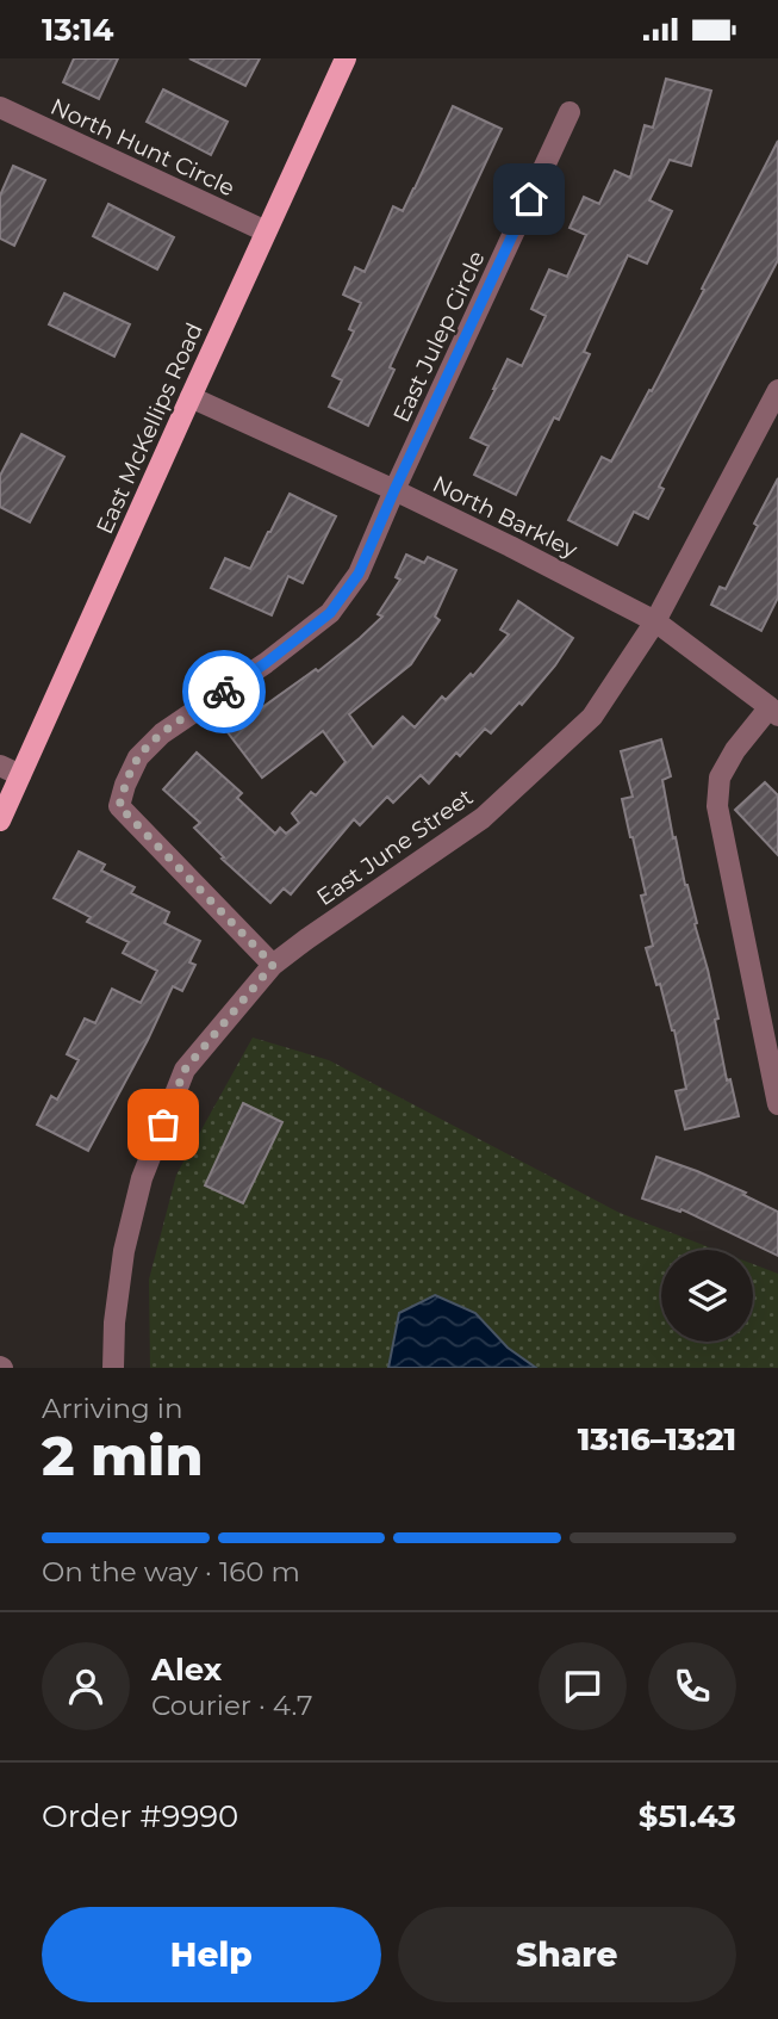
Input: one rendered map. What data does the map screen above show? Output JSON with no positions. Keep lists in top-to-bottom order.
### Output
{
  "streets": {
    "main road": ["East McKellips Road"],
    "street": [
      "North Hunt Circle",
      "East Julep Circle",
      "North Barkley",
      "East June Street"
    ]
  },
  "crossings": [
    ["North Hunt Circle", "East McKellips Road"],
    ["East Julep Circle", "North Barkley"],
    ["East Julep Circle", "East June Street"],
    ["East McKellips Road", "North Barkley"],
    ["North Barkley", "East June Street"]
  ],
  "page": {
    "status": "13:14",
    "heading": ["2 min", "Arriving in", "13:16–13:21"],
    "panel": [
      "Alex",
      "Courier · 4.7",
      "Order #9990",
      "$51.43"
    ],
    "bar": "On the way · 160 m",
    "buttons": ["Help", "Share"]
  }
}
